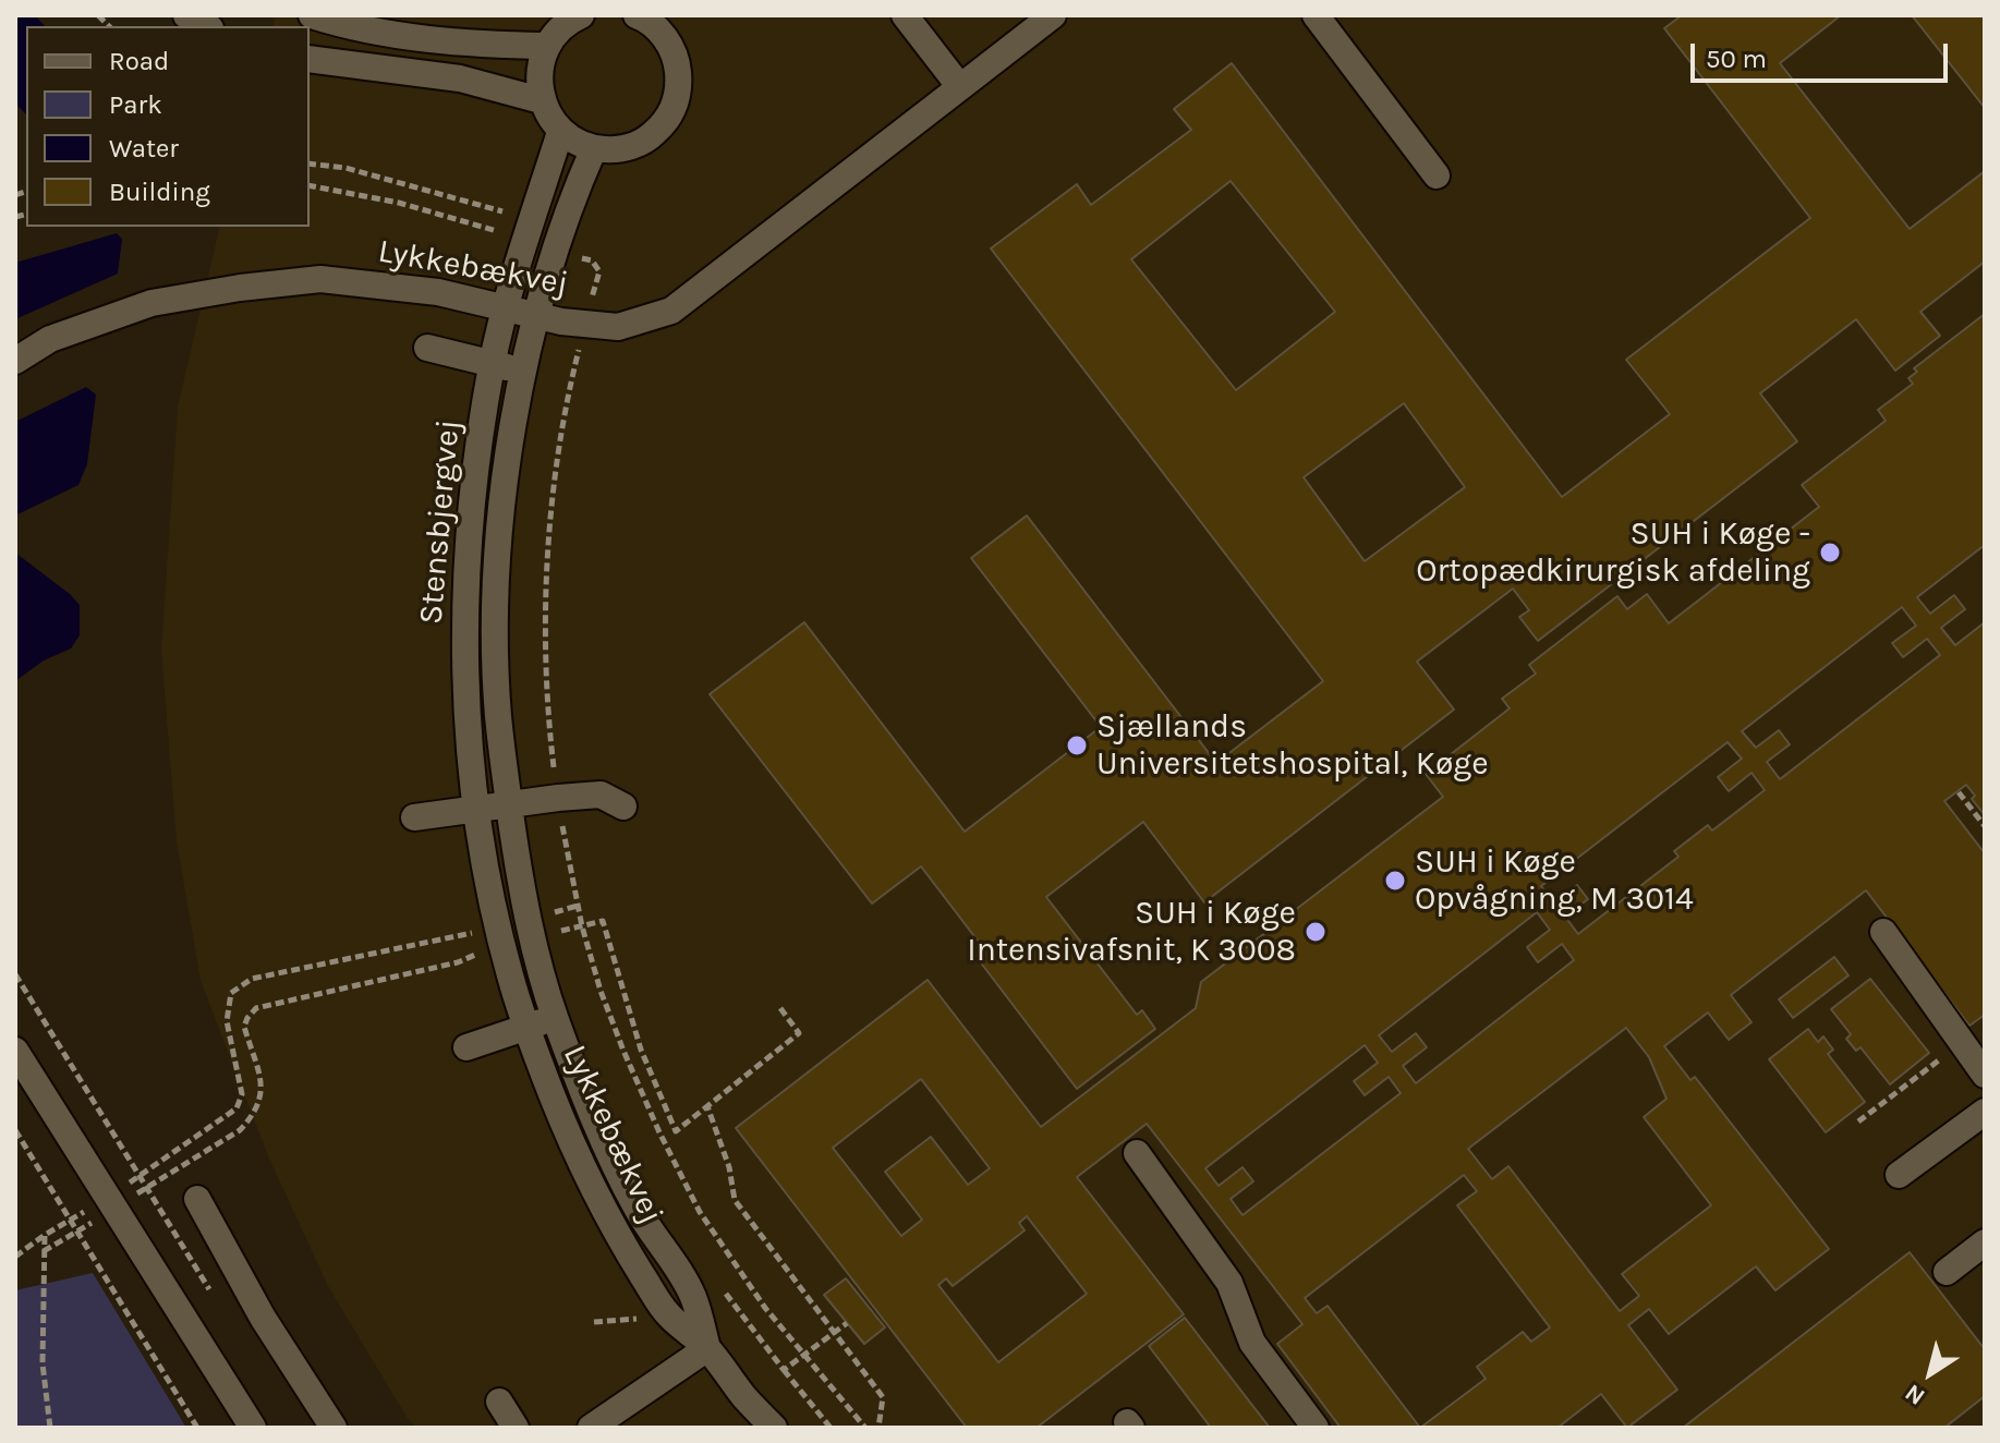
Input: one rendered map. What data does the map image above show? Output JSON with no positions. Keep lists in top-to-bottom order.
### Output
{
  "streets": {
    "street": ["Lykkebækvej", "Stensbjergvej"]
  },
  "crossings": [
    ["Lykkebækvej", "Stensbjergvej"]
  ],
  "places": [
    "SUH i Køge - Ortopædkirurgisk afdeling",
    "Sjællands Universitetshospital, Køge",
    "SUH i Køge Opvågning, M 3014",
    "SUH i Køge Intensivafsnit, K 3008"
  ],
  "legend": [
    "Road",
    "Park",
    "Water",
    "Building"
  ],
  "scale_bar": "50 m",
  "north": "bottom left"
}
